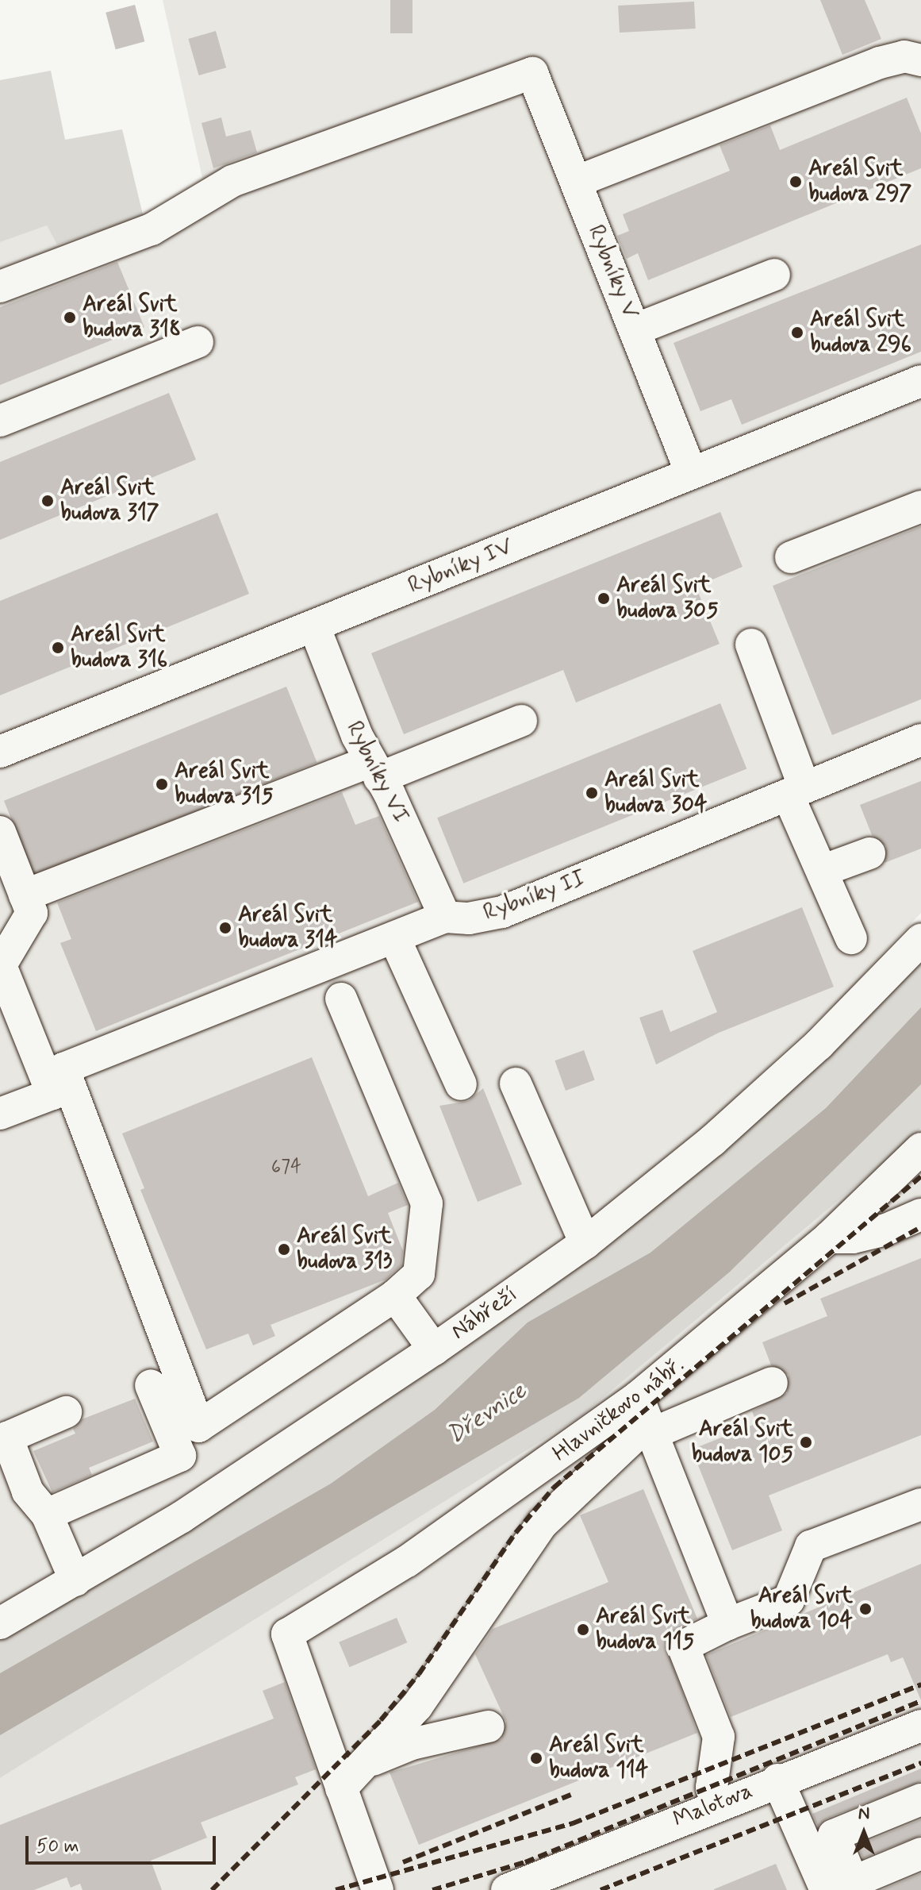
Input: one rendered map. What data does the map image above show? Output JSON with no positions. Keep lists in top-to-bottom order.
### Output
{
  "streets": {
    "street": [
      "Rybníky V",
      "Rybníky IV",
      "Rybníky VI",
      "Rybníky II",
      "Nábřeží",
      "Hlavničkovo nábř.",
      "Malotova"
    ]
  },
  "crossings": [
    ["Rybníky V", "Rybníky IV"],
    ["Rybníky IV", "Rybníky VI"],
    ["Rybníky VI", "Rybníky II"]
  ],
  "water": ["Dřevnice"],
  "places": [
    "Areál Svit budova 297",
    "Areál Svit budova 318",
    "Areál Svit budova 296",
    "Areál Svit budova 317",
    "Areál Svit budova 305",
    "Areál Svit budova 316",
    "Areál Svit budova 315",
    "Areál Svit budova 304",
    "Areál Svit budova 314",
    "Areál Svit budova 313",
    "Areál Svit budova 105",
    "Areál Svit budova 104",
    "Areál Svit budova 115",
    "Areál Svit budova 114"
  ],
  "house_numbers": ["674"],
  "scale_bar": "50 m",
  "north": "top"
}
